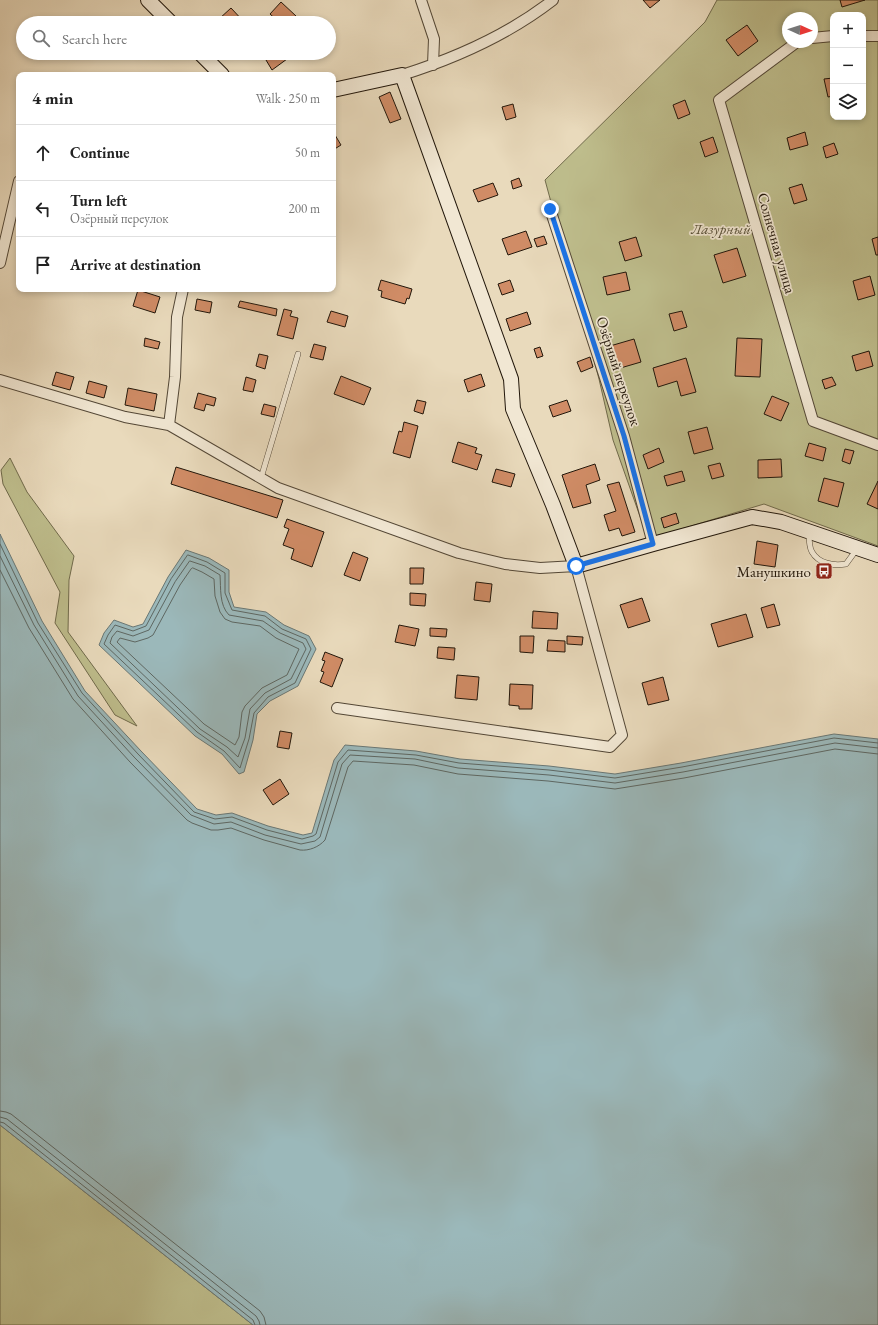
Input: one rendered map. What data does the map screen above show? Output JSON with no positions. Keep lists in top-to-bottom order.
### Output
{
  "streets": {
    "street": ["Солнечная улица", "Озёрный переулок"]
  },
  "parks": ["Лазурный"],
  "places": {
    "bus stop": ["Манушкино"]
  },
  "north": "right",
  "page": {
    "map_buttons": ["+", "−"],
    "search": "Search here",
    "heading": ["4 min", "Walk · 250 m"],
    "list": [
      ["Continue", "50 m"],
      ["Turn left", "Озёрный переулок", "200 m"],
      "Arrive at destination"
    ]
  }
}
